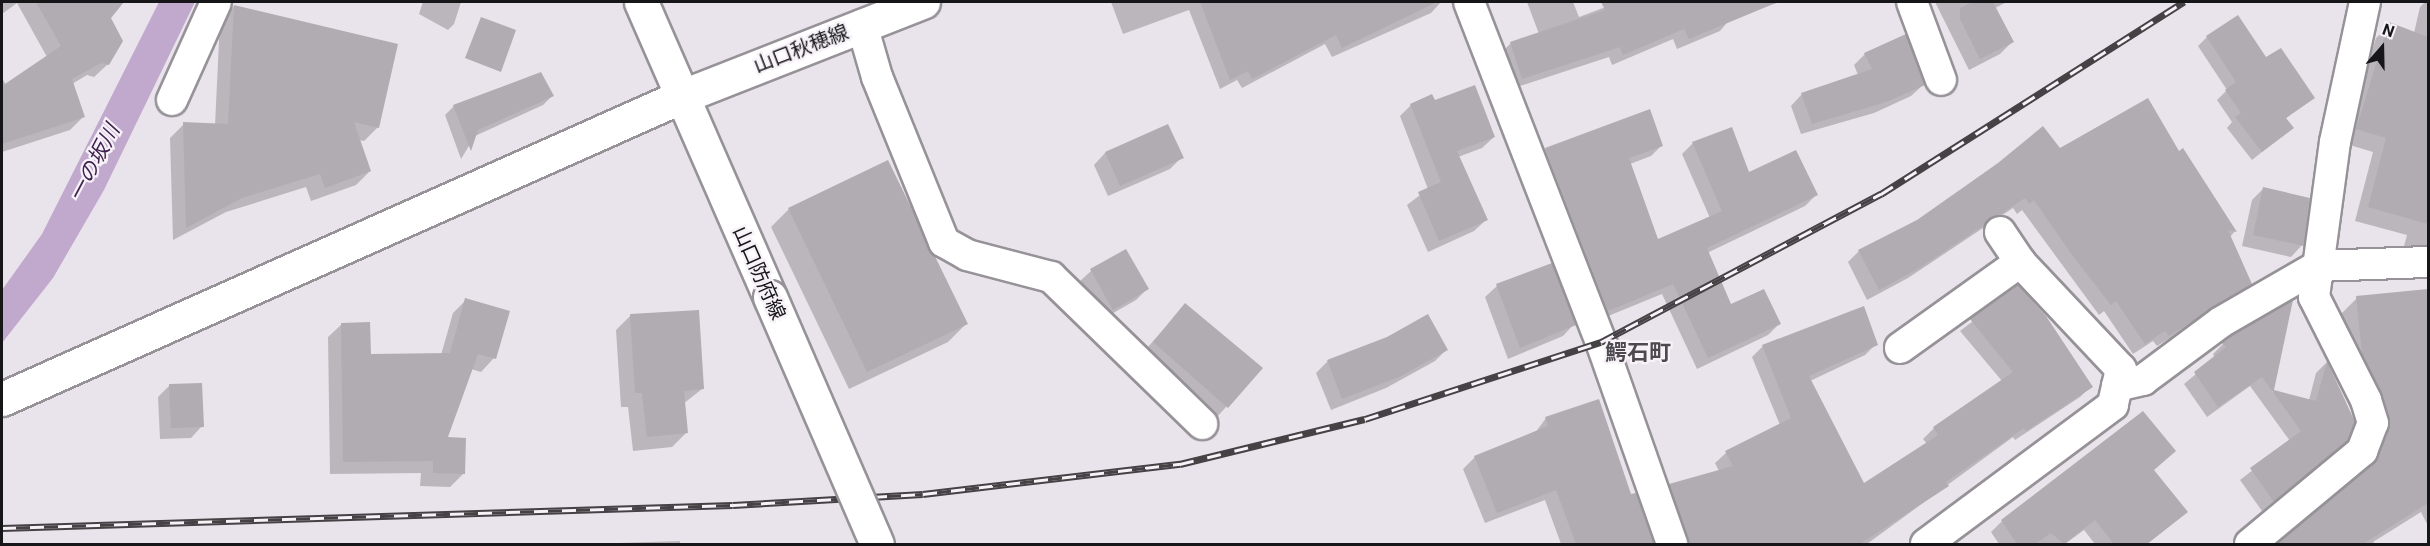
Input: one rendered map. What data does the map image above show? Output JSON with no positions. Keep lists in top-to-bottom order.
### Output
{
  "streets": {
    "main road": ["山口秋穂線", "山口防府線"]
  },
  "crossings": [
    ["山口秋穂線", "山口防府線"]
  ],
  "districts": ["鰐石町"],
  "water": ["一の坂川"],
  "north": "top"
}
